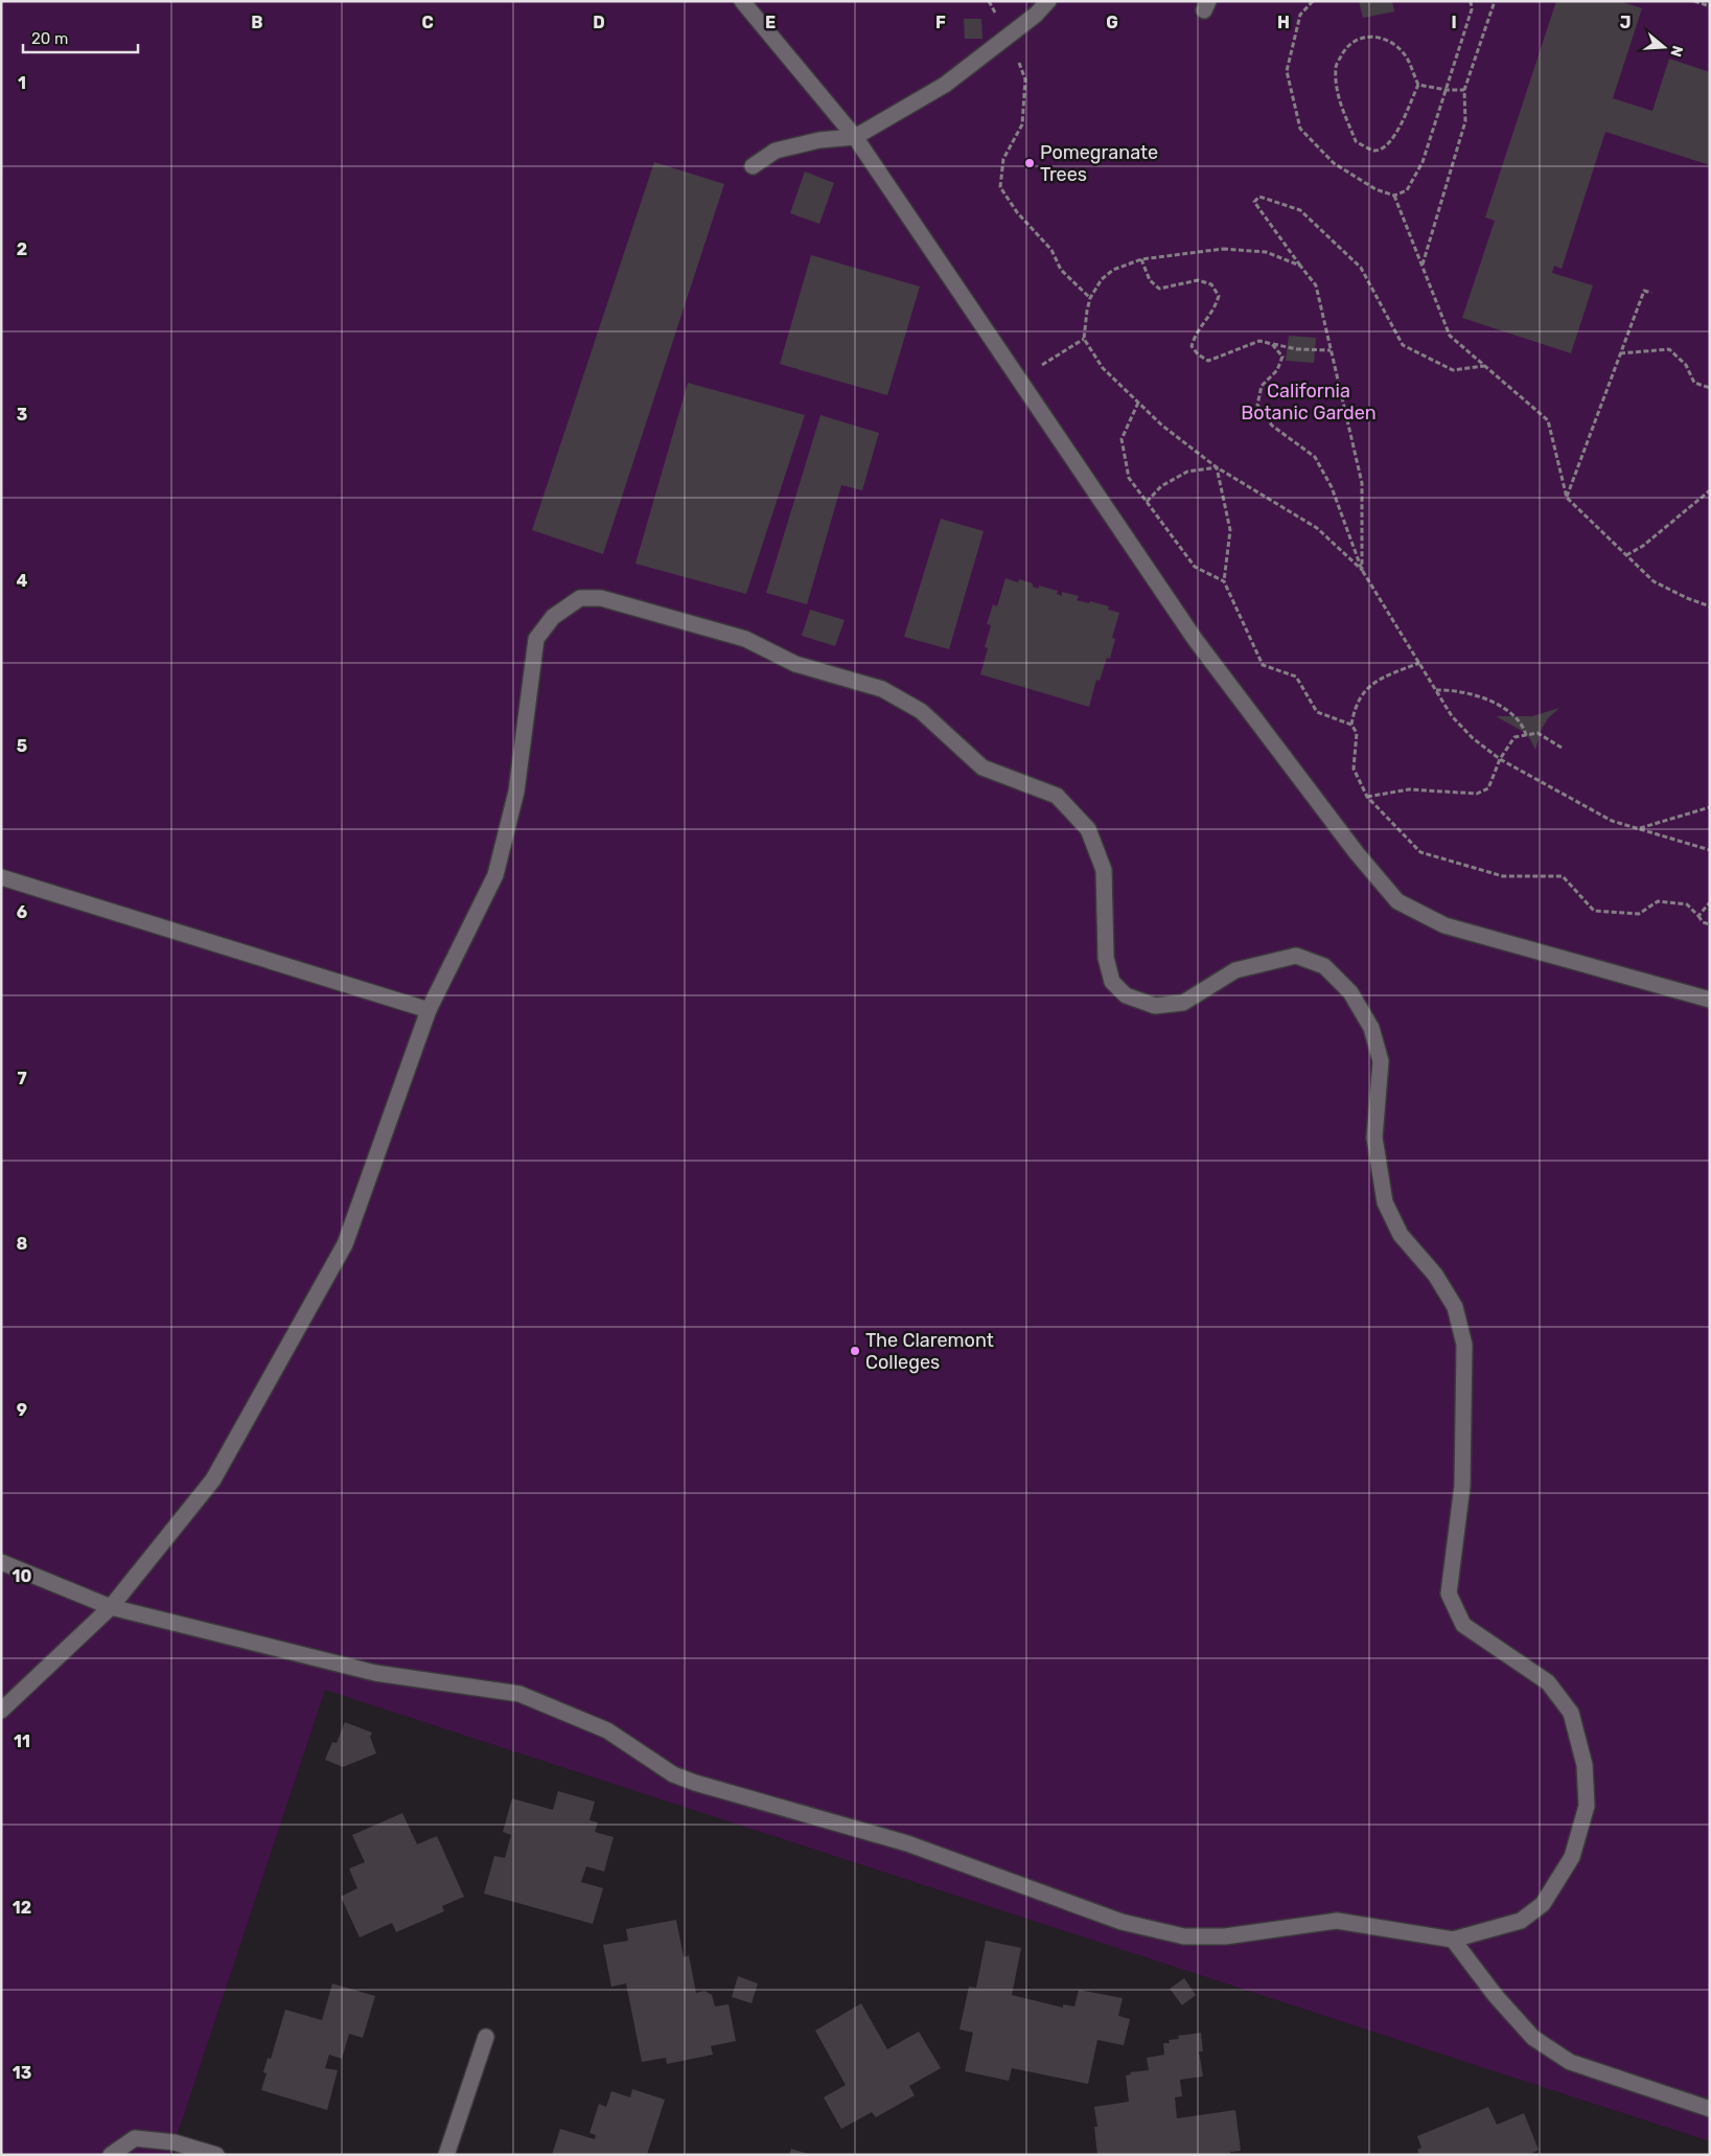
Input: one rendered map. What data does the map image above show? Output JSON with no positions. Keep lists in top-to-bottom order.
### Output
{
  "parks": ["California Botanic Garden"],
  "places": ["Pomegranate Trees", "The Claremont Colleges"],
  "scale_bar": "20 m",
  "north": "right",
  "grid": {
    "columns": [
      "B",
      "C",
      "D",
      "E",
      "F",
      "G",
      "H",
      "I",
      "J"
    ],
    "rows": [
      "1",
      "2",
      "3",
      "4",
      "5",
      "6",
      "7",
      "8",
      "9",
      "10",
      "11",
      "12",
      "13"
    ]
  }
}
